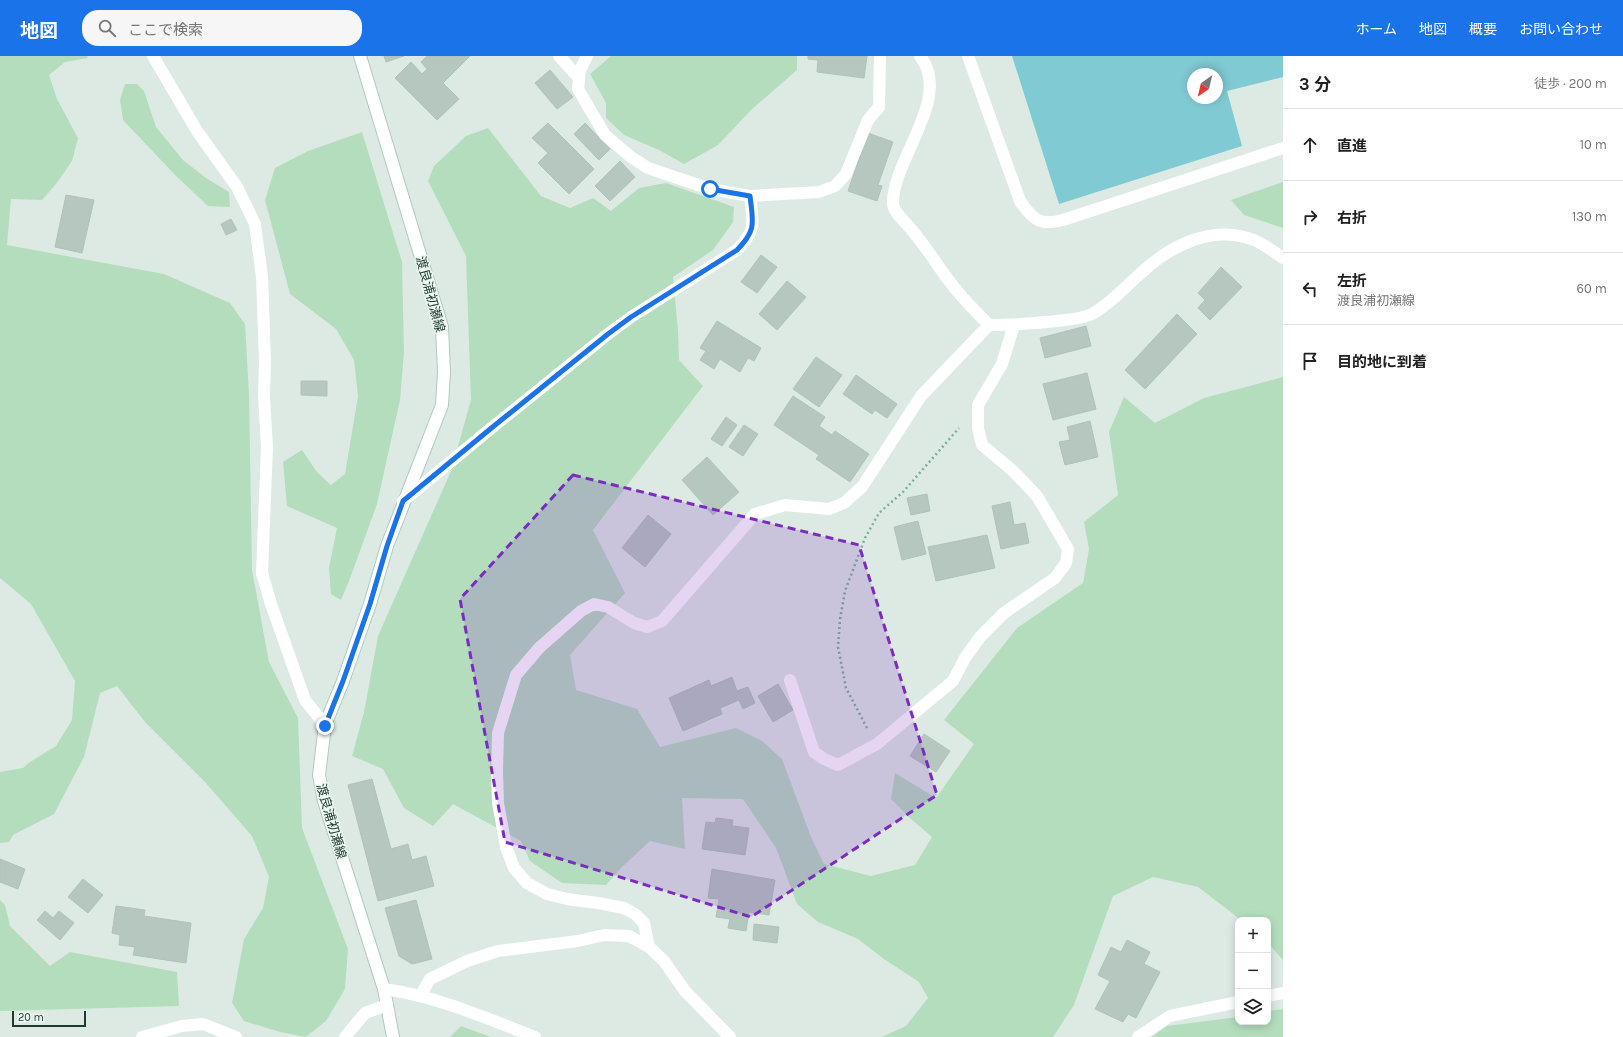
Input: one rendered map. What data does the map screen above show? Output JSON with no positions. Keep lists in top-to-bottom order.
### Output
{
  "streets": {
    "street": ["渡良浦初瀬線"]
  },
  "scale_bar": "20 m",
  "north": "bottom left",
  "page": {
    "header": "地図",
    "search": "ここで検索",
    "nav": [
      "ホーム",
      "地図",
      "概要",
      "お問い合わせ"
    ],
    "heading": ["3 分", "徒歩 · 200 m"],
    "list": [
      ["直進", "10 m"],
      ["右折", "130 m"],
      ["左折", "渡良浦初瀬線", "60 m"],
      "目的地に到着"
    ],
    "map_buttons": ["+", "−"],
    "scale": "20 m"
  }
}
